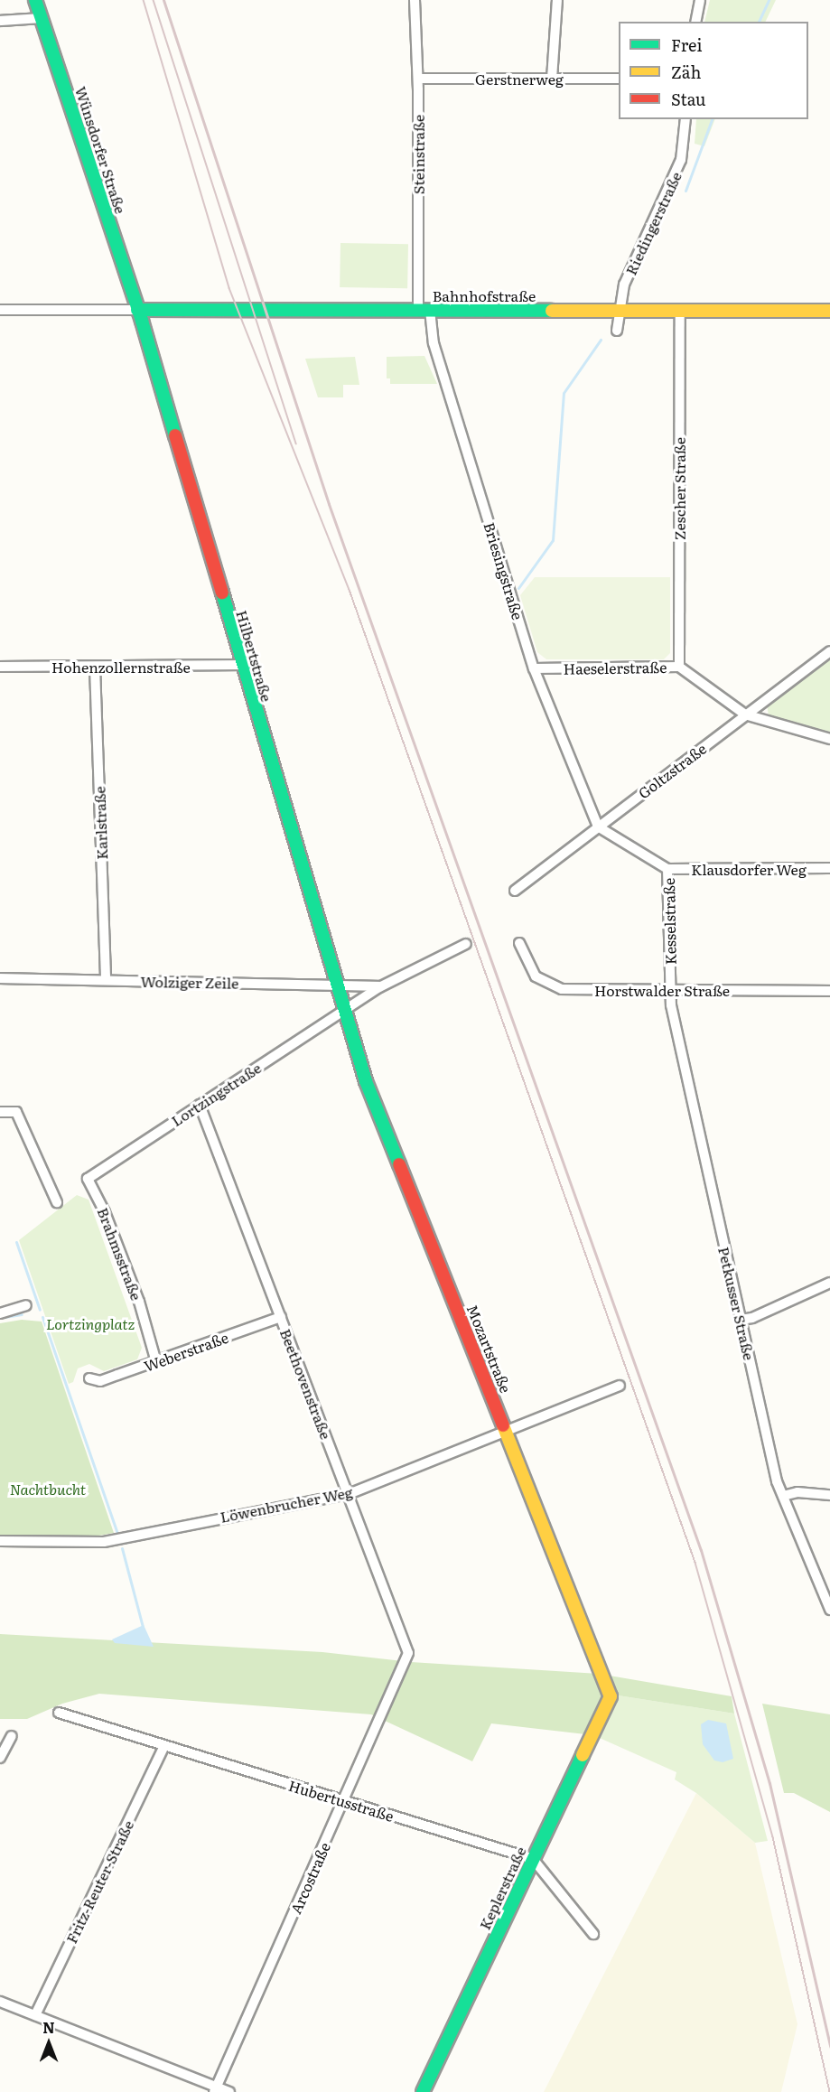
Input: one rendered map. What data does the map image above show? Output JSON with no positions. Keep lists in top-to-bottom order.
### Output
{
  "streets": {
    "street": [
      "Gerstnerweg",
      "Wünsdorfer Straße",
      "Steinstraße",
      "Riedingerstraße",
      "Bahnhofstraße",
      "Zescher Straße",
      "Briesingstraße",
      "Hilbertstraße",
      "Hohenzollernstraße",
      "Haeselerstraße",
      "Goltzstraße",
      "Karlstraße",
      "Klausdorfer Weg",
      "Kesselstraße",
      "Wolziger Zeile",
      "Horstwalder Straße",
      "Lortzingstraße",
      "Brahmsstraße",
      "Petkusser Straße",
      "Mozartstraße",
      "Weberstraße",
      "Beethovenstraße",
      "Löwenbrucher Weg",
      "Hubertusstraße",
      "Arcostraße",
      "Fritz-Reuter-Straße",
      "Keplerstraße"
    ]
  },
  "crossings": [
    ["Gerstnerweg", "Steinstraße"],
    ["Wünsdorfer Straße", "Bahnhofstraße"],
    ["Wünsdorfer Straße", "Hilbertstraße"],
    ["Steinstraße", "Bahnhofstraße"],
    ["Steinstraße", "Briesingstraße"],
    ["Riedingerstraße", "Bahnhofstraße"],
    ["Bahnhofstraße", "Zescher Straße"],
    ["Bahnhofstraße", "Briesingstraße"],
    ["Bahnhofstraße", "Hilbertstraße"],
    ["Zescher Straße", "Haeselerstraße"],
    ["Briesingstraße", "Haeselerstraße"],
    ["Briesingstraße", "Goltzstraße"],
    ["Briesingstraße", "Kesselstraße"],
    ["Hilbertstraße", "Hohenzollernstraße"],
    ["Hilbertstraße", "Wolziger Zeile"],
    ["Hilbertstraße", "Lortzingstraße"],
    ["Hilbertstraße", "Mozartstraße"],
    ["Hohenzollernstraße", "Karlstraße"],
    ["Haeselerstraße", "Goltzstraße"],
    ["Goltzstraße", "Kesselstraße"],
    ["Karlstraße", "Wolziger Zeile"],
    ["Klausdorfer Weg", "Kesselstraße"],
    ["Kesselstraße", "Horstwalder Straße"],
    ["Kesselstraße", "Petkusser Straße"],
    ["Wolziger Zeile", "Lortzingstraße"],
    ["Wolziger Zeile", "Mozartstraße"],
    ["Horstwalder Straße", "Petkusser Straße"],
    ["Lortzingstraße", "Brahmsstraße"],
    ["Lortzingstraße", "Mozartstraße"],
    ["Lortzingstraße", "Beethovenstraße"],
    ["Brahmsstraße", "Weberstraße"],
    ["Mozartstraße", "Löwenbrucher Weg"],
    ["Mozartstraße", "Keplerstraße"],
    ["Weberstraße", "Beethovenstraße"],
    ["Beethovenstraße", "Löwenbrucher Weg"],
    ["Beethovenstraße", "Arcostraße"],
    ["Hubertusstraße", "Arcostraße"],
    ["Hubertusstraße", "Fritz-Reuter-Straße"],
    ["Hubertusstraße", "Keplerstraße"]
  ],
  "parks": ["Lortzingplatz", "Nachtbucht"],
  "legend": ["Frei", "Zäh", "Stau"],
  "north": "top"
}
